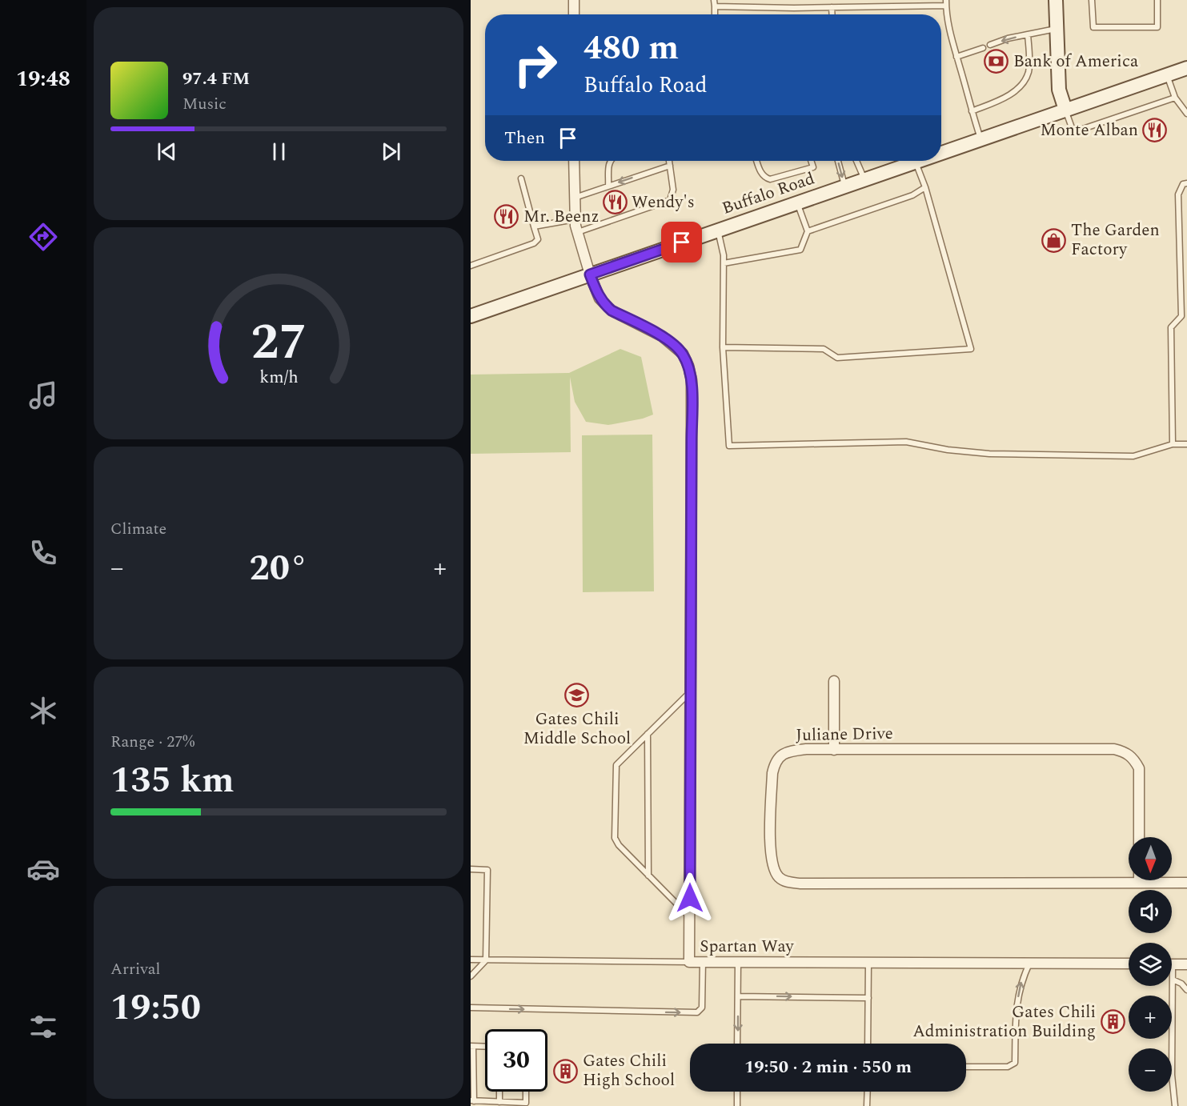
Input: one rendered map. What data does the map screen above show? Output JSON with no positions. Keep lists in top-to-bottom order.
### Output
{
  "streets": {
    "main road": ["Buffalo Road"],
    "street": ["Juliane Drive", "Spartan Way"]
  },
  "crossings": [
    ["Buffalo Road", "Spartan Way"]
  ],
  "places": {
    "bank": ["Bank of America"],
    "restaurant": ["Monte Alban", "Wendy's", "Mr. Beenz"],
    "shop": ["The Garden Factory"],
    "school or university": ["Gates Chili Middle School"],
    "building": ["Gates Chili Administration Building", "Gates Chili High School"]
  },
  "north": "bottom",
  "page": {
    "tabs": "19:48",
    "turn": ["480 m", "Buffalo Road"],
    "song": ["97.4 FM", "Music"],
    "then": "Then",
    "tile": [
      "Climate",
      ["Range · 27%", "135 km"],
      ["Arrival", "19:50"]
    ],
    "heat": ["−", "20°", "+"],
    "map_buttons": ["+", "−"],
    "limit": "30",
    "trip": "19:50 · 2 min · 550 m",
    "gauge": ["27", "km/h"]
  }
}
